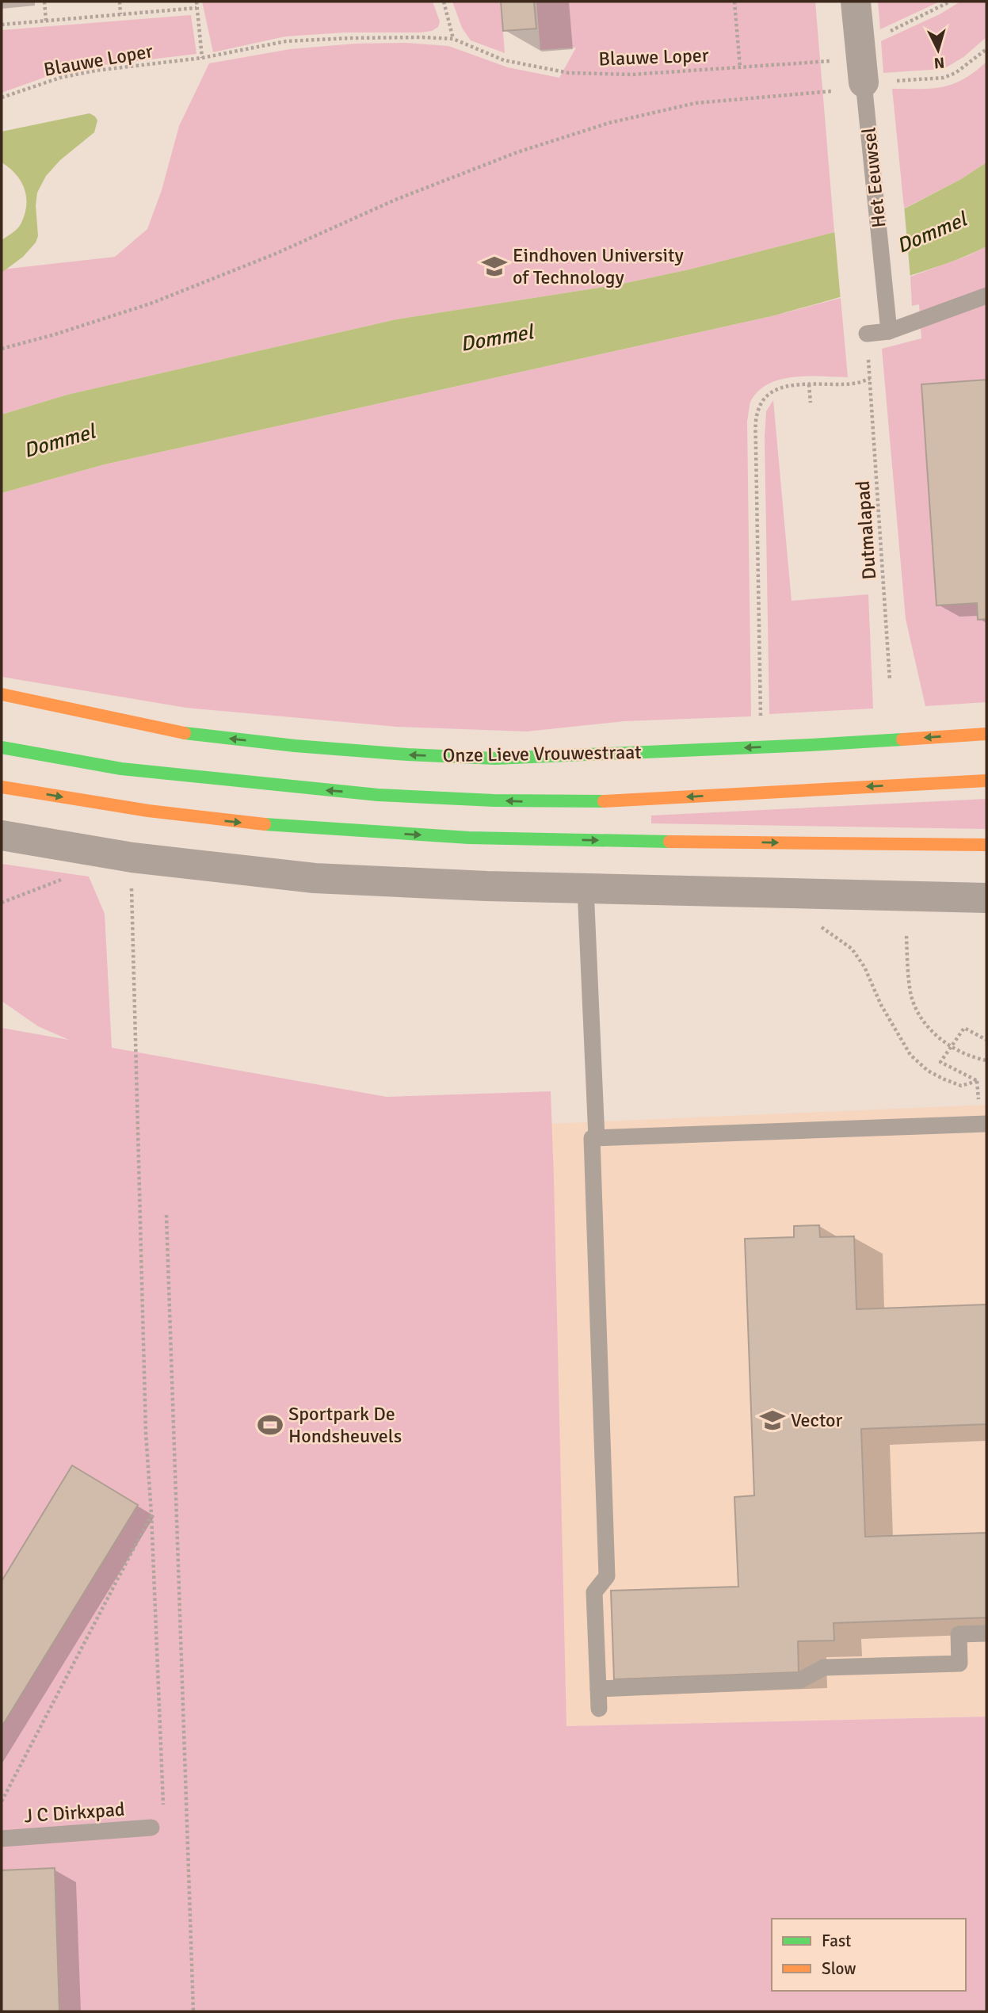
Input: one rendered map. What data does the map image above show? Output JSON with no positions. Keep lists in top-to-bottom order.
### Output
{
  "streets": {
    "main road": ["Onze Lieve Vrouwestraat"],
    "street": ["Het Eeuwsel"],
    "lane": ["J C Dirkxpad"],
    "path": ["Blauwe Loper", "Dutmalapad"]
  },
  "crossings": [
    ["Blauwe Loper", "Het Eeuwsel"]
  ],
  "water": ["Dommel"],
  "places": {
    "school or university": ["Eindhoven University of Technology", "Vector"],
    "sports": ["Sportpark De Hondsheuvels"]
  },
  "legend": ["Fast", "Slow"],
  "north": "bottom"
}
